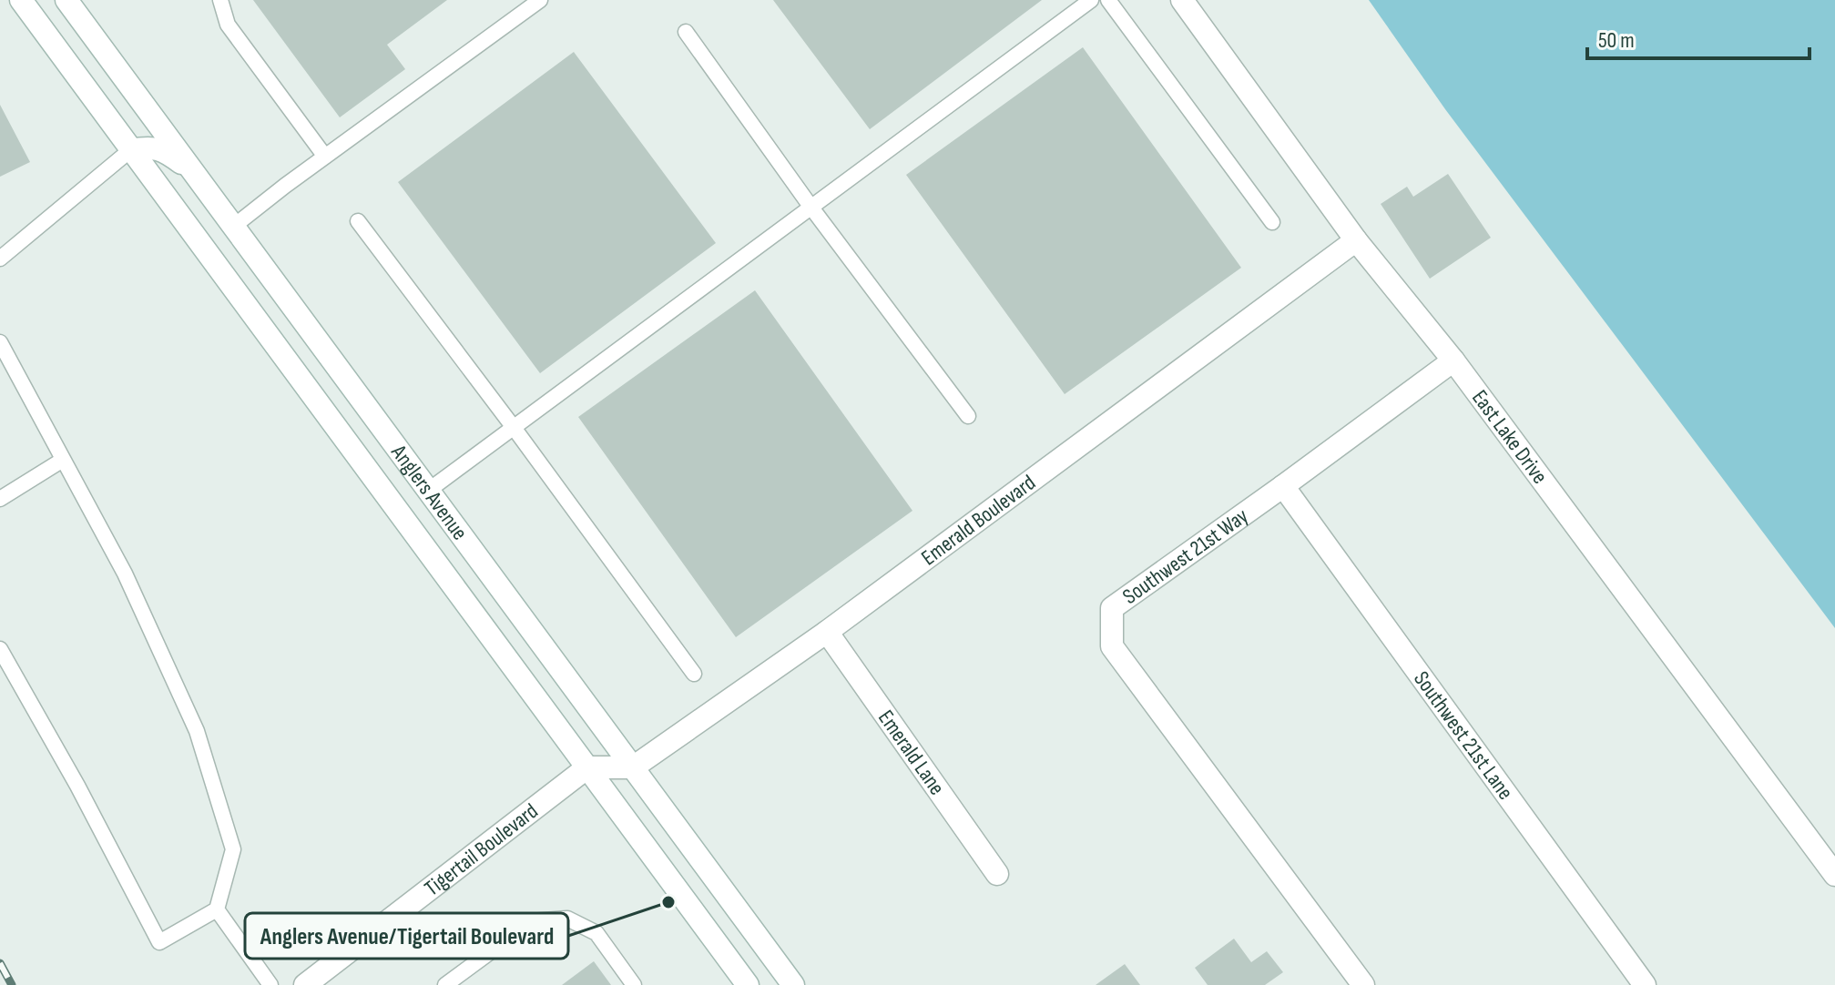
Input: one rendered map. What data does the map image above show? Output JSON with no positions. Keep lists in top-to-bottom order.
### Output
{
  "streets": {
    "street": [
      "East Lake Drive",
      "Anglers Avenue",
      "Emerald Boulevard",
      "Southwest 21st Way",
      "Southwest 21st Lane",
      "Emerald Lane",
      "Tigertail Boulevard"
    ]
  },
  "crossings": [
    ["East Lake Drive", "Emerald Boulevard"],
    ["East Lake Drive", "Southwest 21st Way"],
    ["Anglers Avenue", "Emerald Boulevard"],
    ["Anglers Avenue", "Tigertail Boulevard"],
    ["Emerald Boulevard", "Emerald Lane"],
    ["Southwest 21st Way", "Southwest 21st Lane"]
  ],
  "places": ["Anglers Avenue/Tigertail Boulevard"],
  "scale_bar": "50 m"
}
